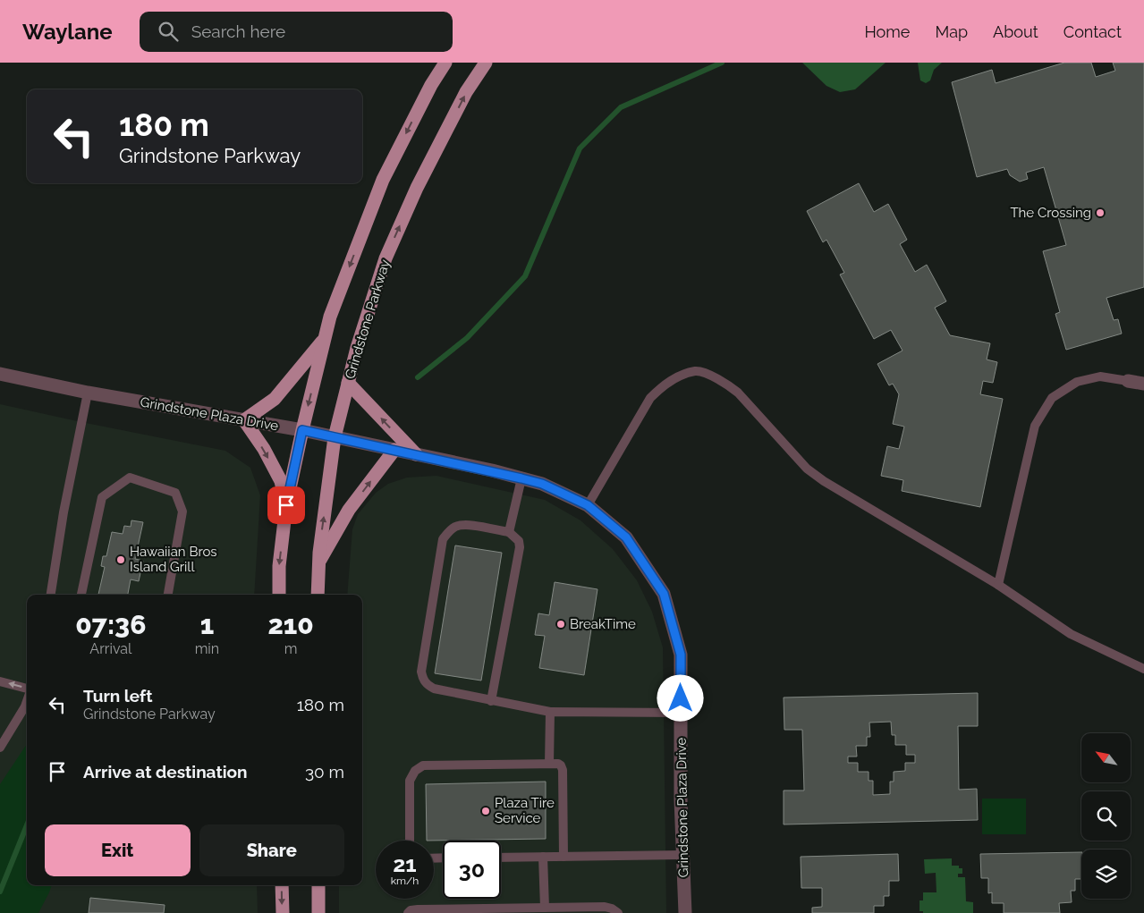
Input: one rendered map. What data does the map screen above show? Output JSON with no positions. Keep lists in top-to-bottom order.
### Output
{
  "streets": {
    "main road": ["Grindstone Parkway"],
    "street": ["Grindstone Plaza Drive"]
  },
  "crossings": [
    ["Grindstone Parkway", "Grindstone Plaza Drive"]
  ],
  "places": [
    "The Crossing",
    "Hawaiian Bros Island Grill",
    "BreakTime",
    "Plaza Tire Service"
  ],
  "north": "top left",
  "page": {
    "header": "Waylane",
    "search": "Search here",
    "nav": [
      "Home",
      "Map",
      "About",
      "Contact"
    ],
    "turn": ["180 m", "Grindstone Parkway"],
    "eta": [
      "07:36",
      "Arrival",
      "1",
      "min",
      "210",
      "m"
    ],
    "list": [
      {
        "name": "Turn left",
        "note": "Grindstone Parkway",
        "value": "180 m"
      },
      {
        "name": "Arrive at destination",
        "value": "30 m"
      }
    ],
    "buttons": ["Exit", "Share"],
    "speed": "21 km/h",
    "limit": "30"
  }
}
